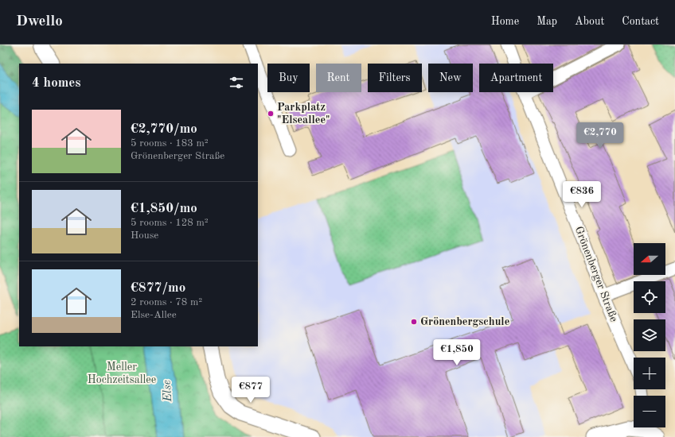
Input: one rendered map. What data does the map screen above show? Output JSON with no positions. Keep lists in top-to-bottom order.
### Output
{
  "streets": {
    "street": ["Grönenberger Straße"]
  },
  "water": ["Else"],
  "parks": ["Meller Hochzeitsallee"],
  "places": ["Parkplatz \"Elseallee\"", "Grönenbergschule"],
  "north": "left",
  "page": {
    "header": "Dwello",
    "nav": [
      "Home",
      "Map",
      "About",
      "Contact"
    ],
    "chip": [
      "Buy",
      "Rent",
      "Filters",
      "New",
      "Apartment"
    ],
    "heading": "4 homes",
    "list": [
      {
        "name": "€2,770/mo",
        "note": "5 rooms · 183 m² · Grönenberger Straße"
      },
      {
        "name": "€1,850/mo",
        "note": "5 rooms · 128 m² · House"
      },
      {
        "name": "€877/mo",
        "note": "2 rooms · 78 m² · Else-Allee"
      }
    ],
    "price": [
      "€2,770",
      "€836",
      "€1,850",
      "€877"
    ],
    "map_buttons": ["+", "−"]
  }
}
